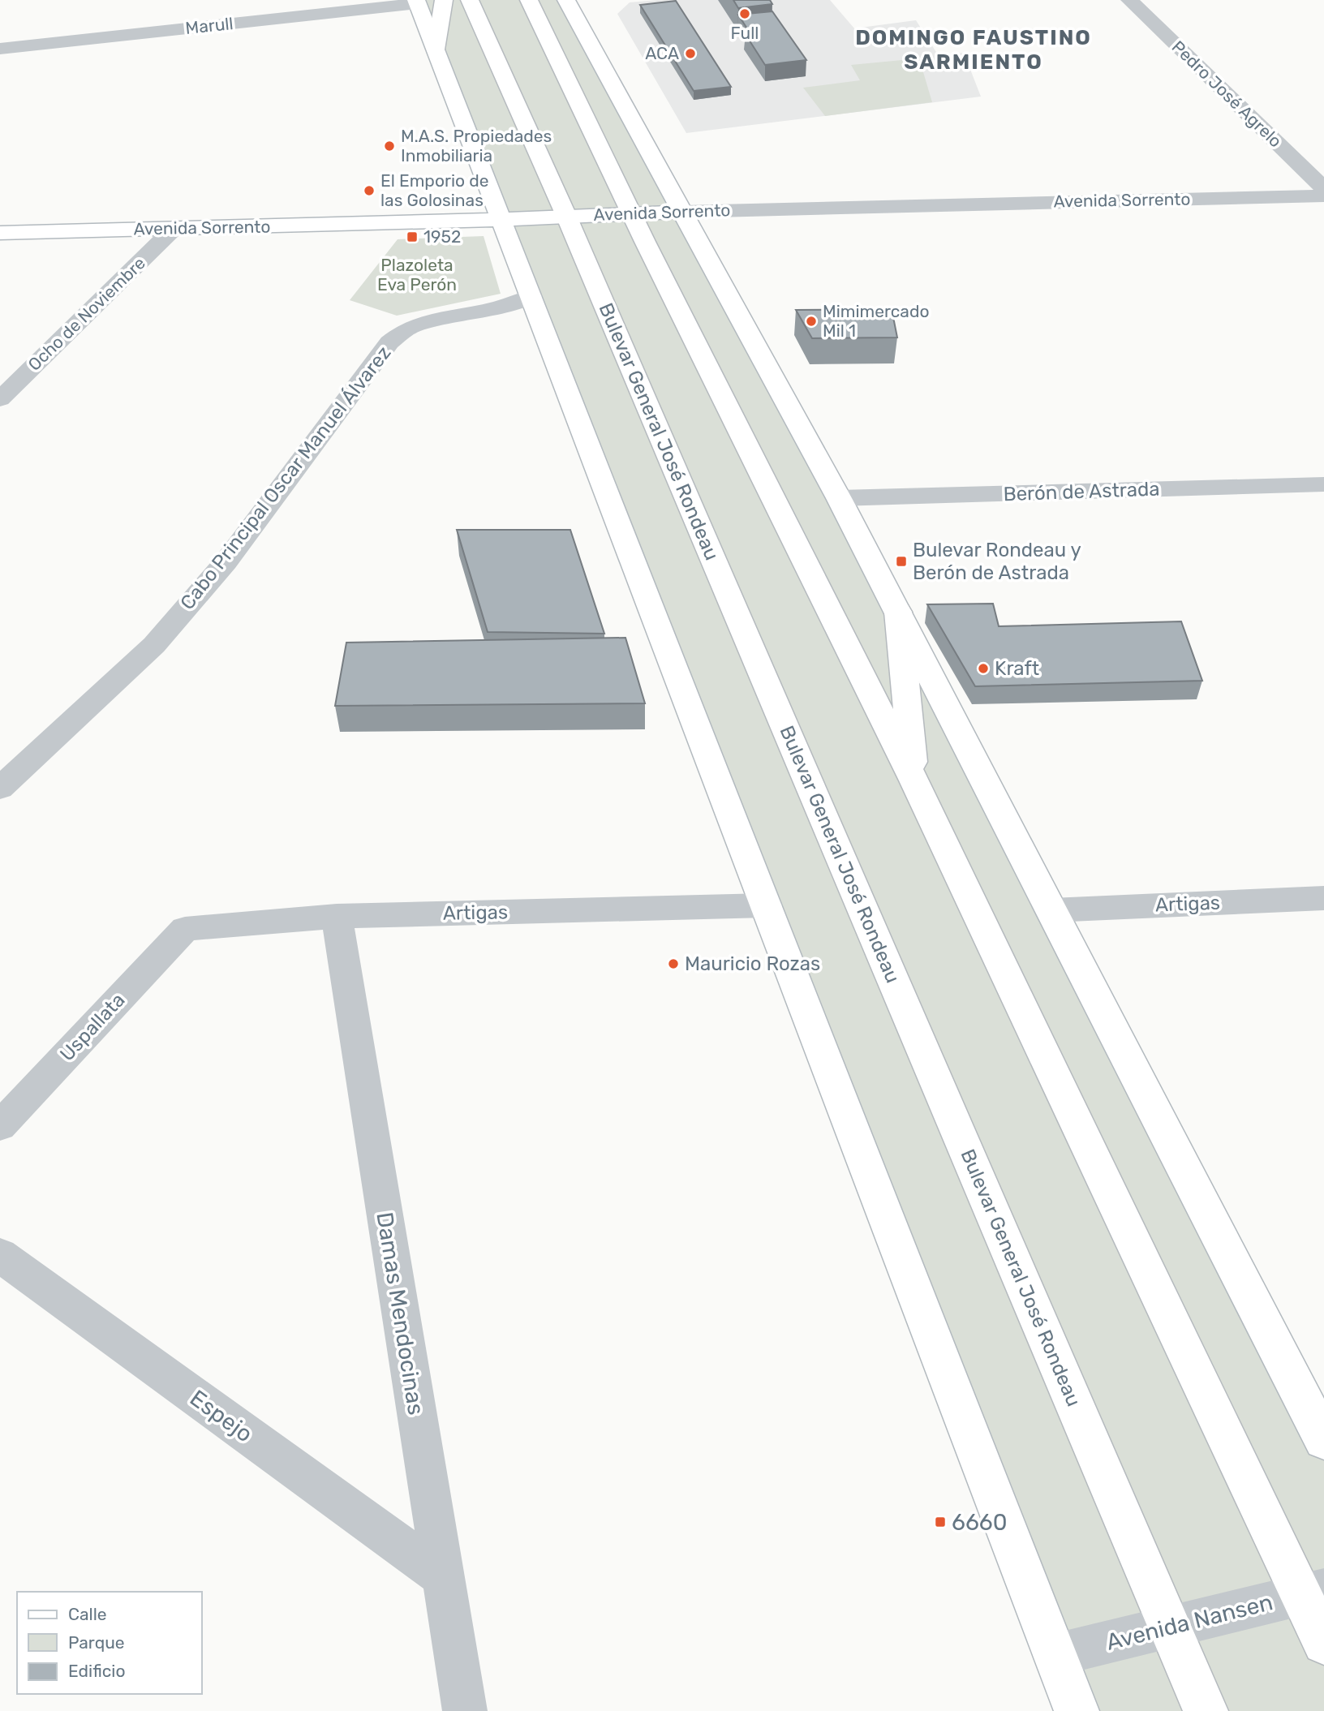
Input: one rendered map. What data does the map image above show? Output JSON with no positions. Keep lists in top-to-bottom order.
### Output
{
  "streets": {
    "main road": ["Avenida Sorrento", "Bulevar General José Rondeau"],
    "street": [
      "Marull",
      "Pedro José Agrelo",
      "Ocho de Noviembre",
      "Cabo Principal Oscar Manuel Álvarez",
      "Berón de Astrada",
      "Artigas",
      "Uspallata",
      "Damas Mendocinas",
      "Espejo",
      "Avenida Nansen"
    ]
  },
  "crossings": [
    ["Avenida Sorrento", "Ocho de Noviembre"],
    ["Avenida Sorrento", "Bulevar General José Rondeau"],
    ["Bulevar General José Rondeau", "Avenida Nansen"],
    ["Artigas", "Uspallata"],
    ["Artigas", "Damas Mendocinas"],
    ["Damas Mendocinas", "Espejo"]
  ],
  "districts": ["DOMINGO FAUSTINO SARMIENTO"],
  "parks": ["Plazoleta Eva Perón"],
  "places": {
    "other": [
      "Full",
      "ACA",
      "M.A.S. Propiedades Inmobiliaria",
      "El Emporio de las Golosinas",
      "Mimimercado Mil 1",
      "Kraft",
      "Mauricio Rozas"
    ],
    "transit": ["1952", "Bulevar Rondeau y Berón de Astrada", "6660"]
  },
  "legend": ["Calle", "Parque", "Edificio"]
}
